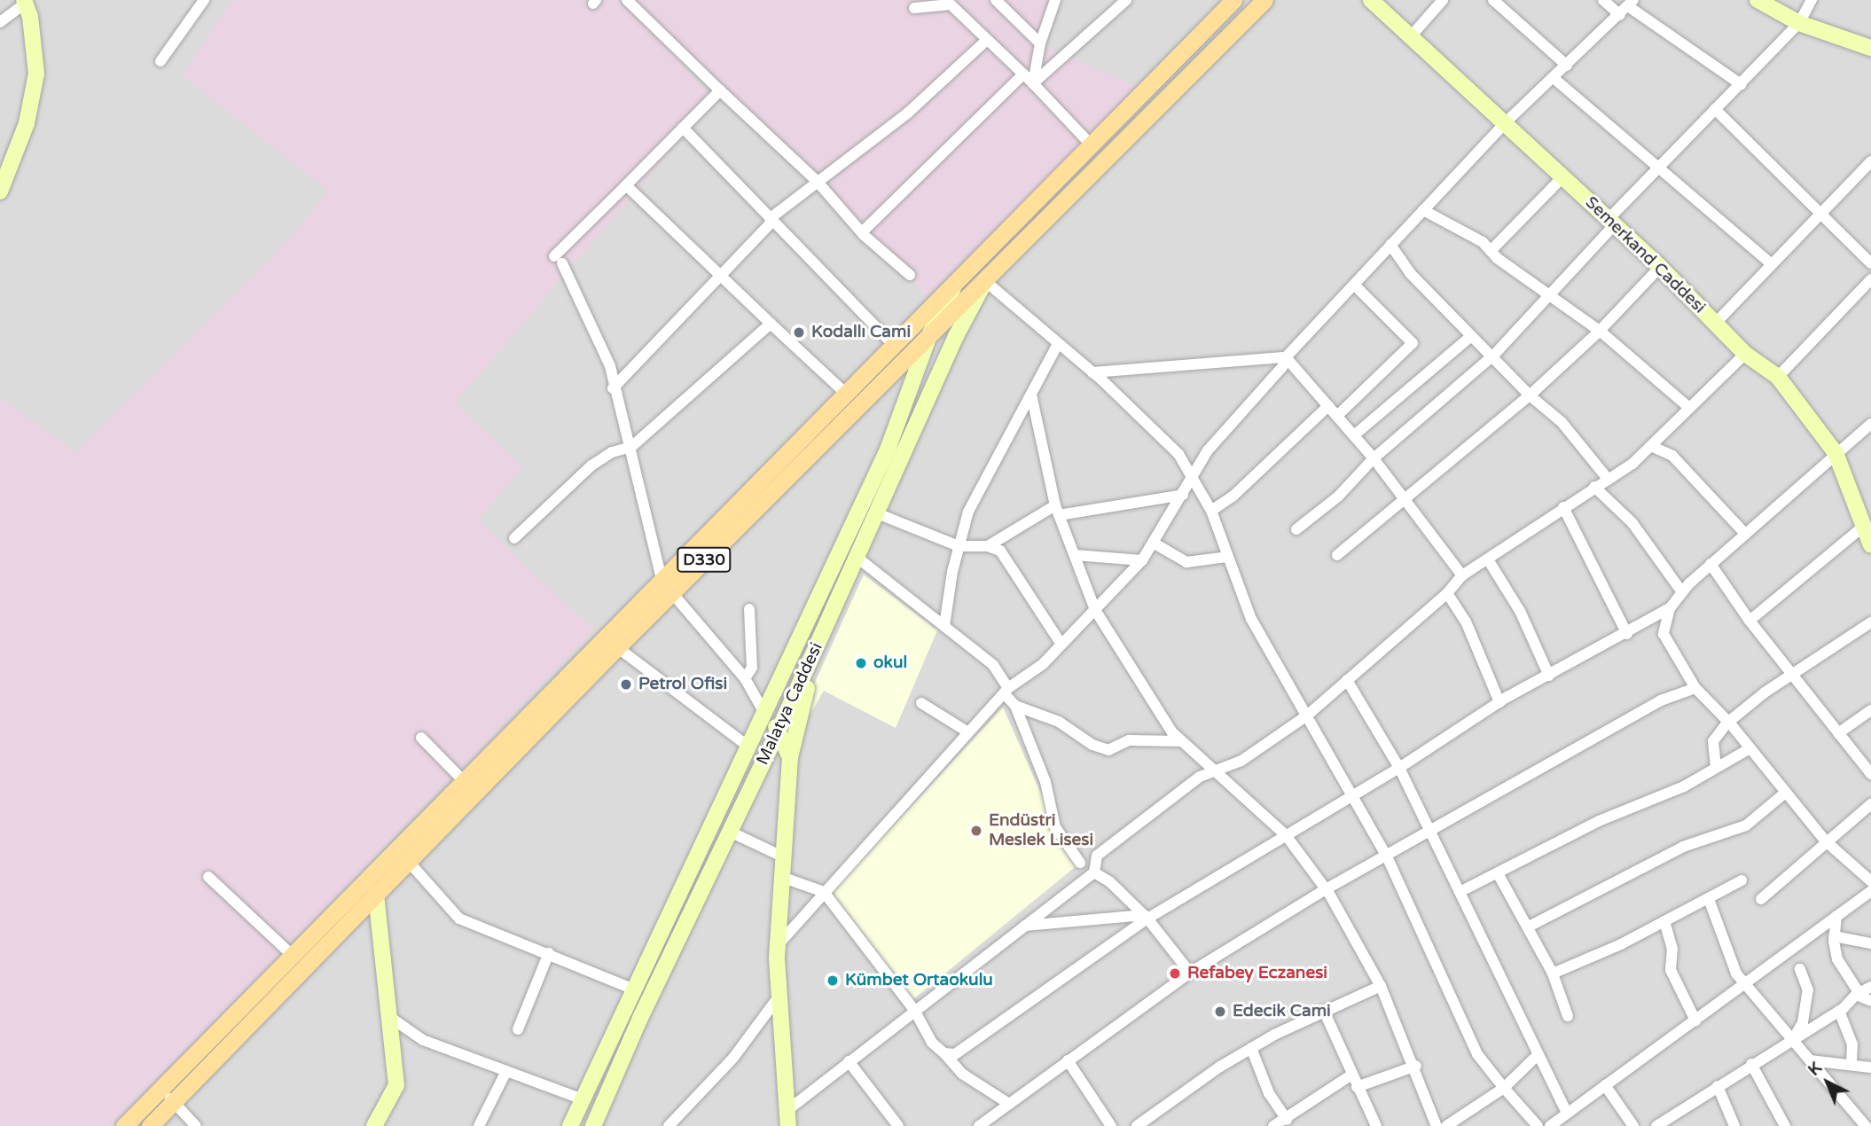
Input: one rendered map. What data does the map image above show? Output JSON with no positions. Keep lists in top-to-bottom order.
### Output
{
  "streets": {
    "main road": ["D330"],
    "street": ["Semerkand Caddesi", "Malatya Caddesi"]
  },
  "crossings": [
    ["D330", "Malatya Caddesi"]
  ],
  "places": [
    "Kodallı Cami",
    "okul",
    "Petrol Ofisi",
    "Endüstri Meslek Lisesi",
    "Refabey Eczanesi",
    "Kümbet Ortaokulu",
    "Edecik Cami"
  ],
  "north": "top left"
}
